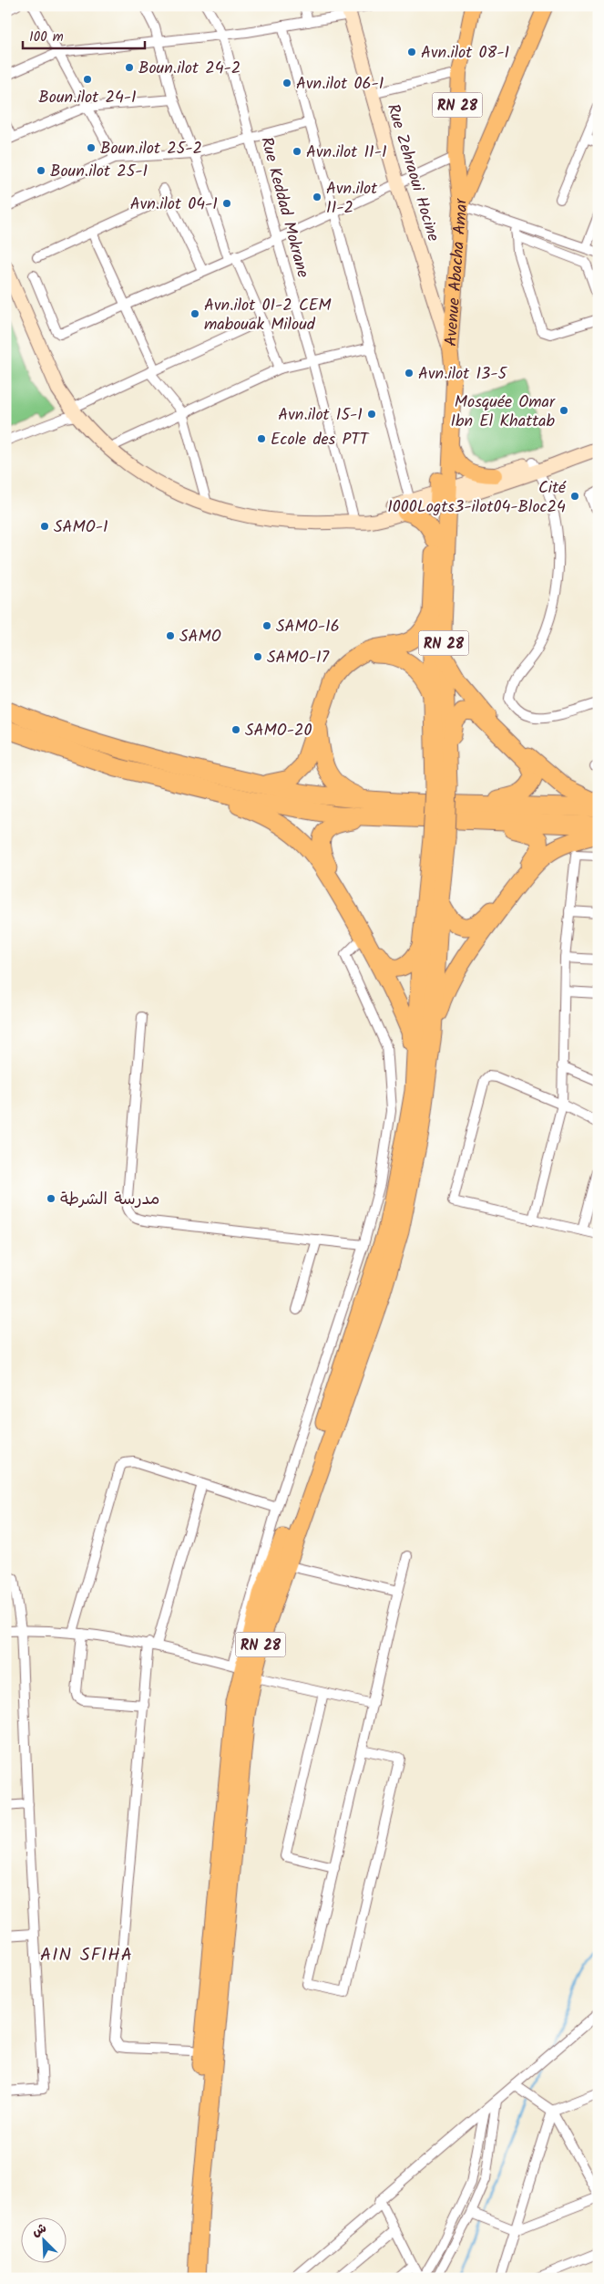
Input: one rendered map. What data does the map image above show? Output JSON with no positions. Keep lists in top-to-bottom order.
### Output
{
  "streets": {
    "highway": ["RN 28", "Avenue Abacha Amar"],
    "main road": ["Rue Zehraoui Hocine"],
    "street": ["Rue Keddad Mokrane"]
  },
  "crossings": [
    ["RN 28", "Avenue Abacha Amar"],
    ["Rue Zehraoui Hocine", "Avenue Abacha Amar"]
  ],
  "districts": ["AIN SFIHA"],
  "places": [
    "Avn.ilot 08-1",
    "Boun.ilot 24-2",
    "Boun.ilot 24-1",
    "Avn.ilot 06-1",
    "Boun.ilot 25-2",
    "Avn.ilot 11-1",
    "Boun.ilot 25-1",
    "Avn.ilot 11-2",
    "Avn.ilot 04-1",
    "Avn.ilot 01-2 CEM mabouak Miloud",
    "Avn.ilot 13-5",
    "Mosquée Omar Ibn El Khattab",
    "Avn.ilot 15-1",
    "Ecole des PTT",
    "Cité 1000Logts3-ilot04-Bloc24",
    "SAMO-1",
    "SAMO-16",
    "SAMO",
    "SAMO-17",
    "SAMO-20",
    "مدرسة الشرطة"
  ],
  "scale_bar": "100 m",
  "north": "top left"
}
